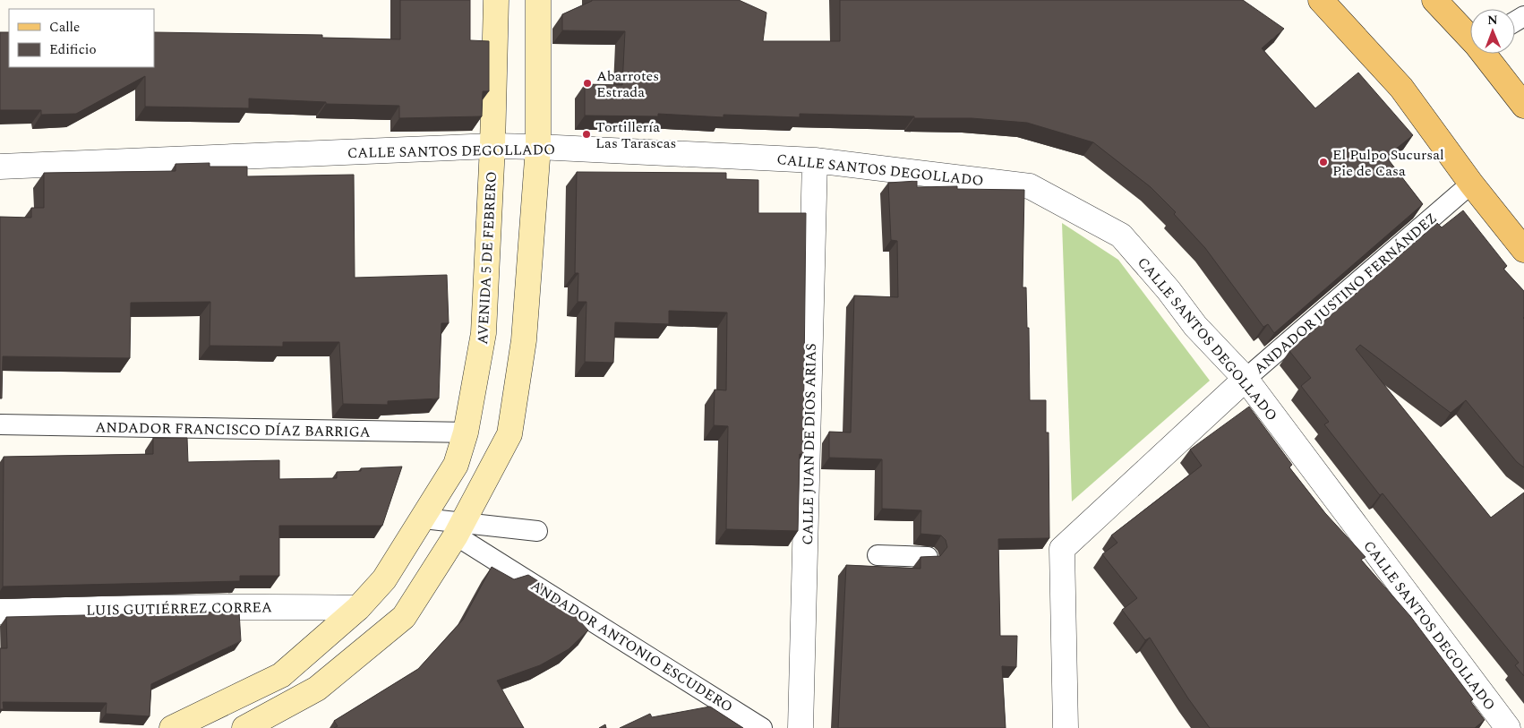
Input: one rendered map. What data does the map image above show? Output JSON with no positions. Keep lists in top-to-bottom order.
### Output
{
  "streets": {
    "street": [
      "CALLE SANTOS DEGOLLADO",
      "AVENIDA 5 DE FEBRERO",
      "ANDADOR JUSTINO FERNÁNDEZ",
      "CALLE JUAN DE DIOS ARIAS",
      "LUIS GUTIÉRREZ CORREA"
    ],
    "lane": ["ANDADOR FRANCISCO DÍAZ BARRIGA", "ANDADOR ANTONIO ESCUDERO"]
  },
  "crossings": [
    ["CALLE SANTOS DEGOLLADO", "AVENIDA 5 DE FEBRERO"],
    ["CALLE SANTOS DEGOLLADO", "ANDADOR JUSTINO FERNÁNDEZ"],
    ["CALLE SANTOS DEGOLLADO", "CALLE JUAN DE DIOS ARIAS"],
    ["AVENIDA 5 DE FEBRERO", "ANDADOR FRANCISCO DÍAZ BARRIGA"],
    ["AVENIDA 5 DE FEBRERO", "LUIS GUTIÉRREZ CORREA"]
  ],
  "places": ["Abarrotes Estrada", "Tortillería Las Tarascas", "El Pulpo Sucursal Pie de Casa"],
  "legend": ["Calle", "Edificio"],
  "north": "top"
}
